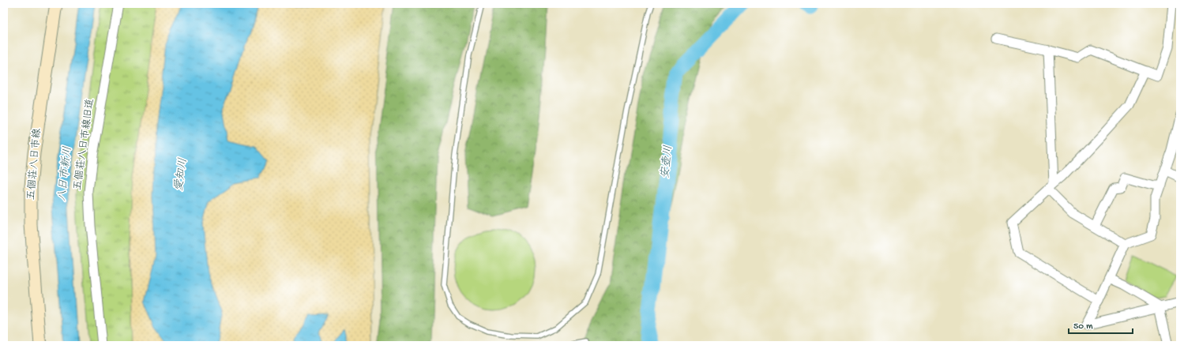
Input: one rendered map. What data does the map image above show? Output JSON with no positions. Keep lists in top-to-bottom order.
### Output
{
  "streets": {
    "main road": ["五個荘八日市線"],
    "street": ["五個荘八日市線旧道"]
  },
  "water": ["安壺川", "八日市新川", "愛知川"],
  "scale_bar": "50 m"
}
